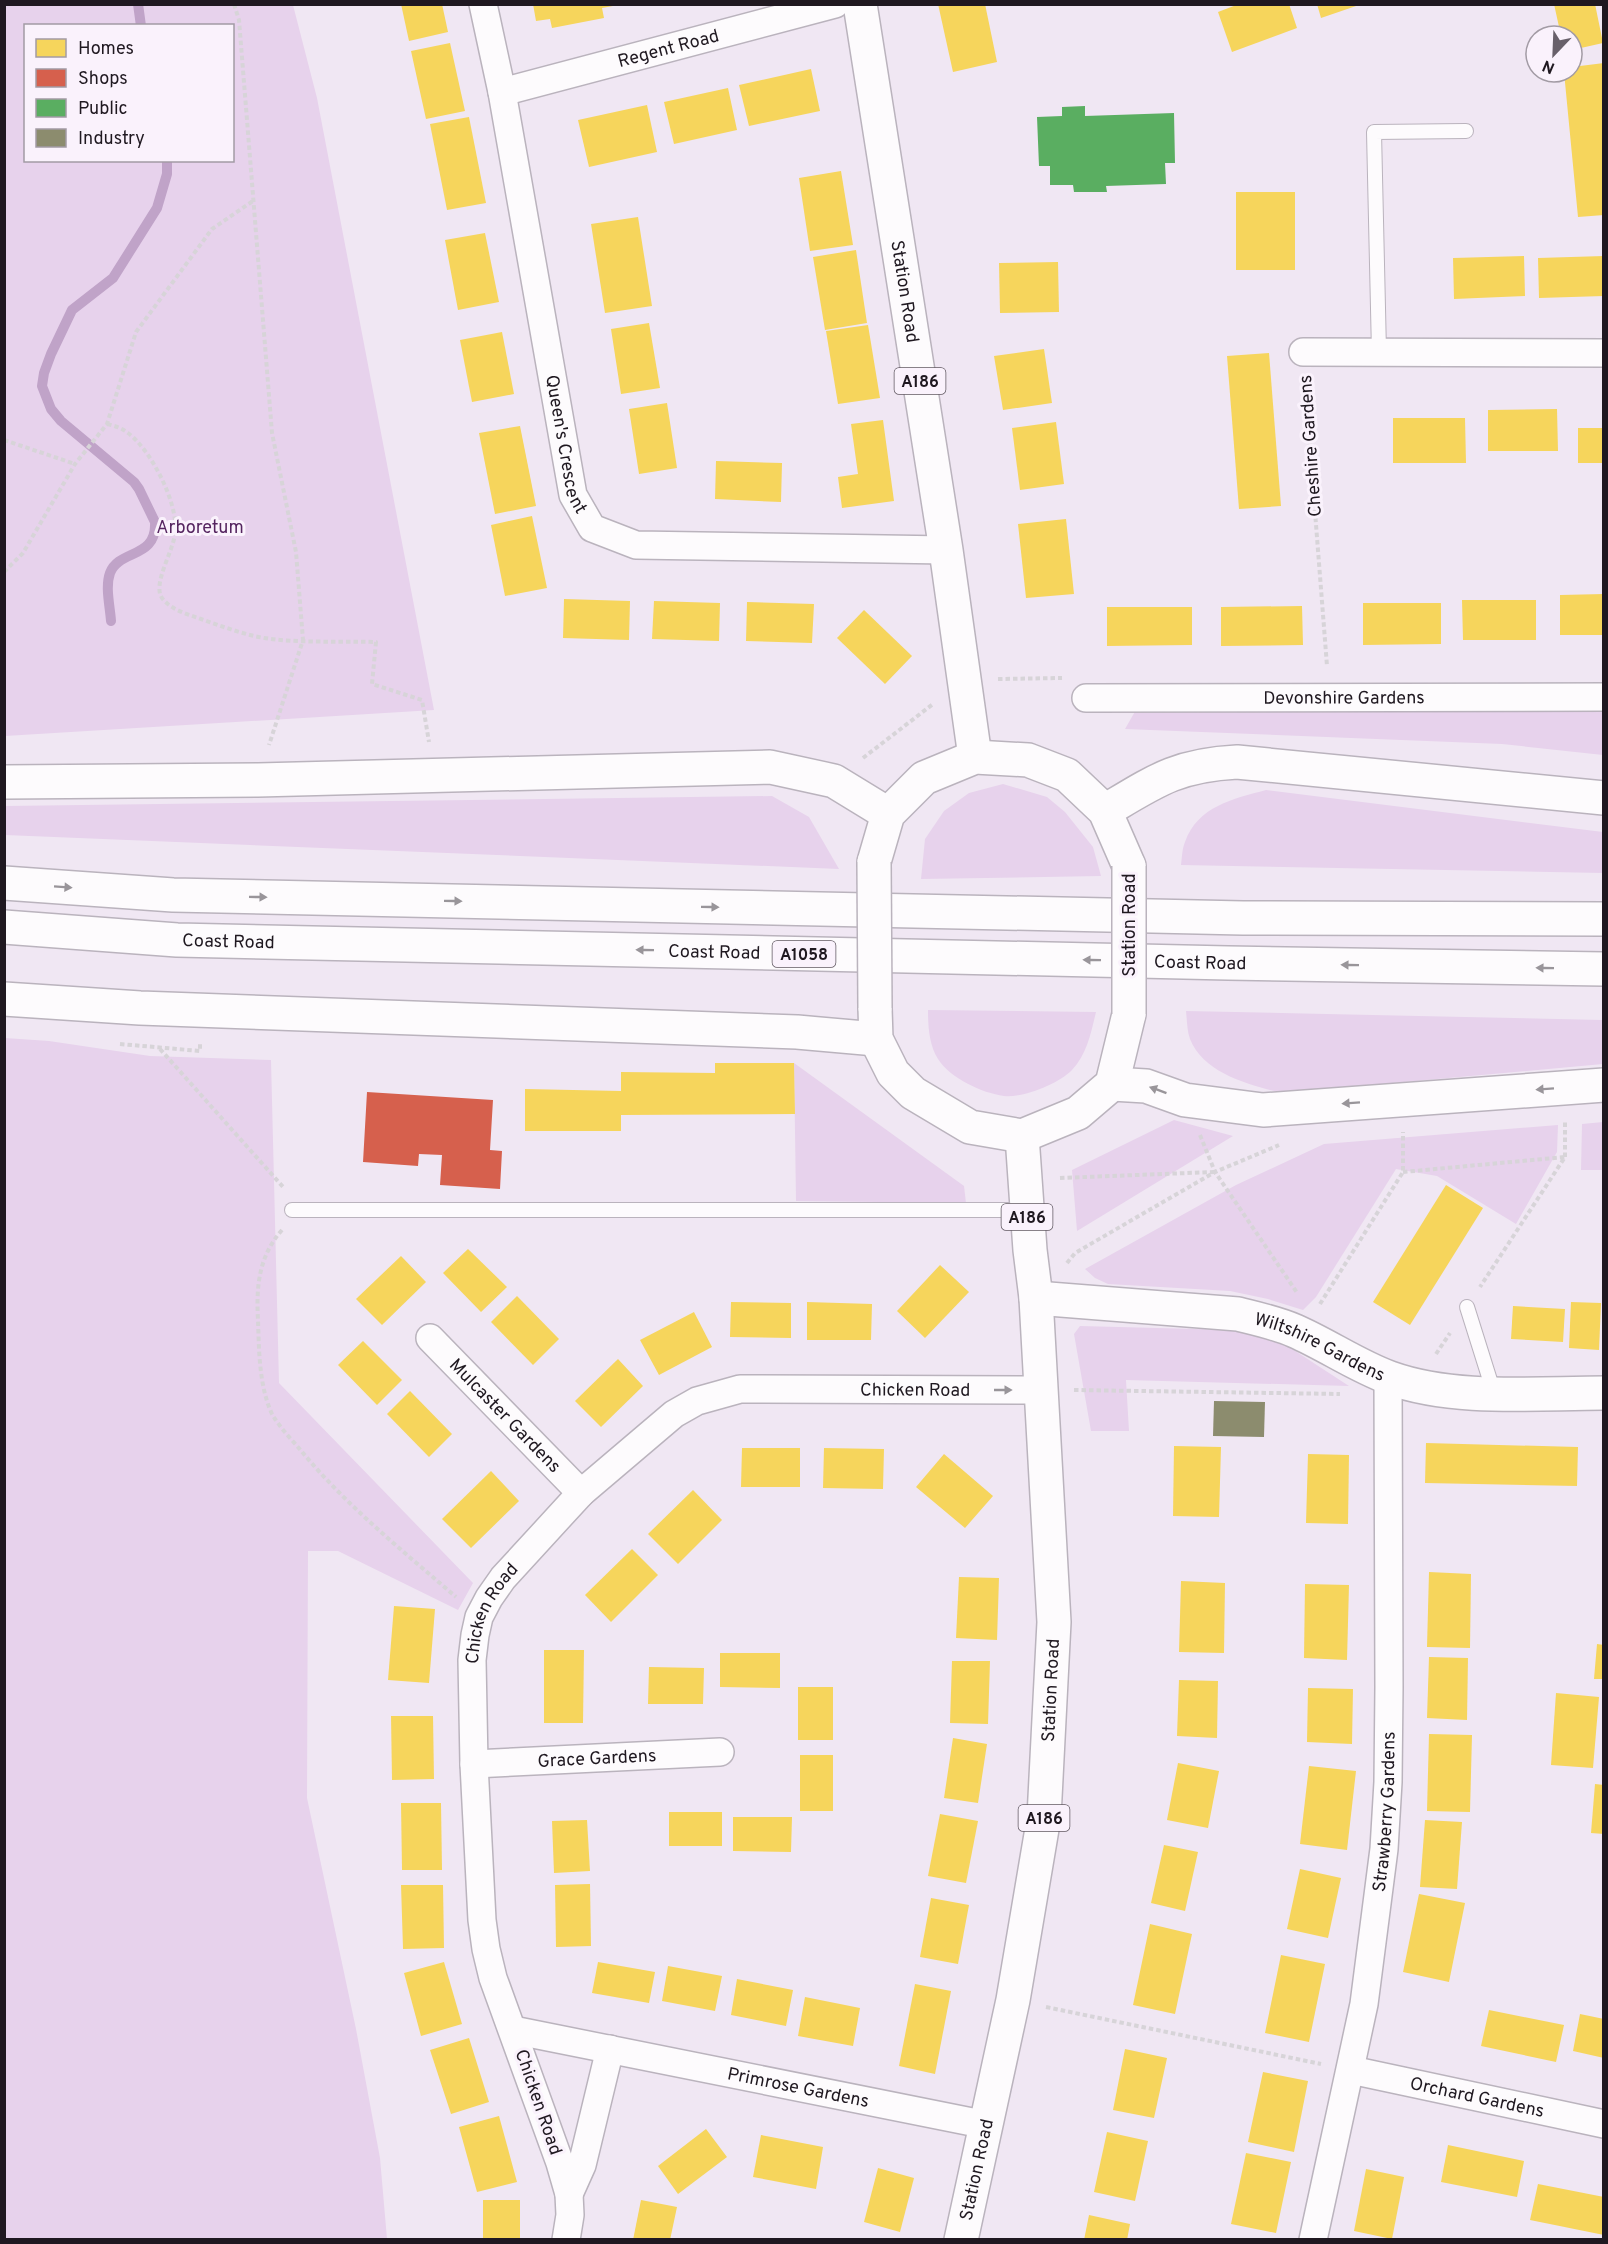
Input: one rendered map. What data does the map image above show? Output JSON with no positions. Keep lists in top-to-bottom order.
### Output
{
  "streets": {
    "main road": [
      "Station Road",
      "A186",
      "Coast Road",
      "A1058",
      "Wiltshire Gardens"
    ],
    "street": [
      "Regent Road",
      "Queen's Crescent",
      "Cheshire Gardens",
      "Devonshire Gardens",
      "Chicken Road",
      "Mulcaster Gardens",
      "Grace Gardens",
      "Strawberry Gardens",
      "Primrose Gardens",
      "Orchard Gardens"
    ]
  },
  "crossings": [
    ["Regent Road", "Queen's Crescent"],
    ["Station Road", "Queen's Crescent"],
    ["Station Road", "Wiltshire Gardens"],
    ["Station Road", "Chicken Road"],
    ["Station Road", "Primrose Gardens"],
    ["Cheshire Gardens", "Devonshire Gardens"],
    ["Wiltshire Gardens", "Strawberry Gardens"],
    ["Chicken Road", "Mulcaster Gardens"],
    ["Chicken Road", "Grace Gardens"],
    ["Chicken Road", "Primrose Gardens"],
    ["Strawberry Gardens", "Orchard Gardens"]
  ],
  "one_way": ["Chicken Road"],
  "parks": ["Arboretum"],
  "legend": [
    "Homes",
    "Shops",
    "Public",
    "Industry"
  ],
  "north": "bottom left"
}
